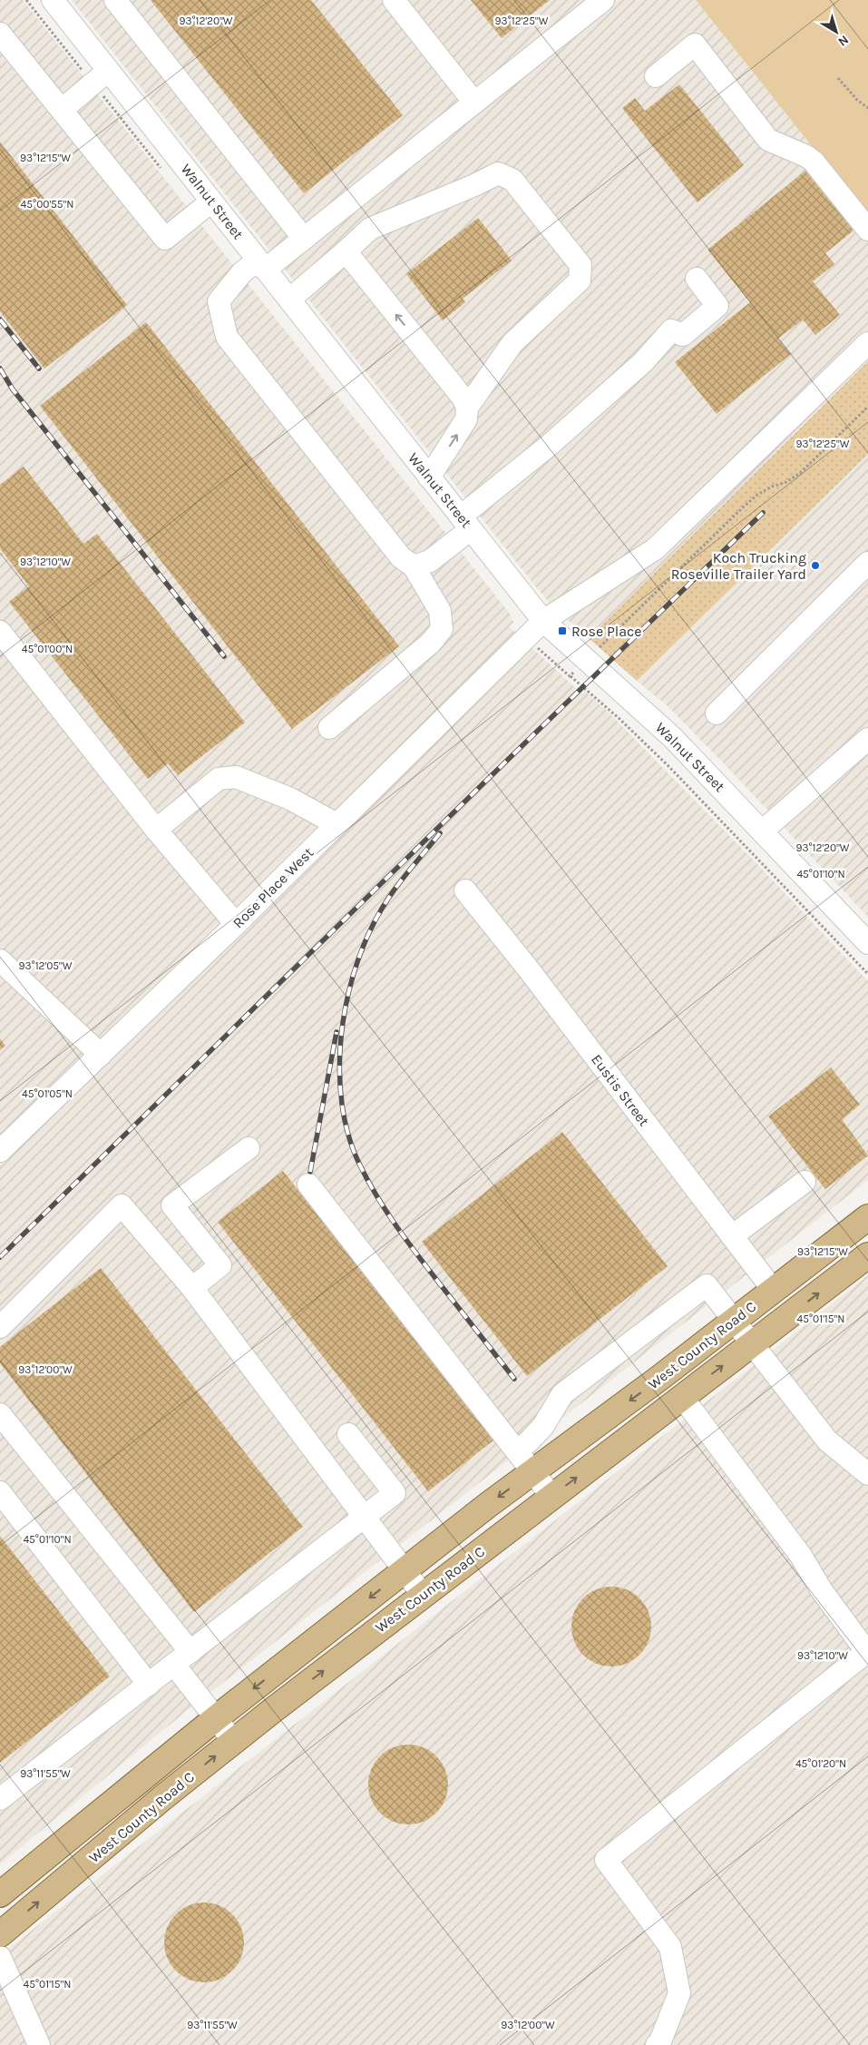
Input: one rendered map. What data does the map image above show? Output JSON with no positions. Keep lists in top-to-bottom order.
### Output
{
  "streets": {
    "main road": ["West County Road C"],
    "street": ["Walnut Street", "Rose Place West", "Eustis Street"]
  },
  "crossings": [
    ["Walnut Street", "Rose Place West"],
    ["Eustis Street", "West County Road C"]
  ],
  "places": {
    "other": ["Koch Trucking Roseville Trailer Yard"],
    "transit": ["Rose Place"]
  },
  "north": "bottom right",
  "coordinates": [
    "93°12'25\"W",
    "93°12'20\"W",
    "93°12'15\"W",
    "45°00'55\"N",
    "93°12'10\"W",
    "45°01'00\"N",
    "45°01'10\"N",
    "93°12'05\"W",
    "45°01'05\"N",
    "45°01'15\"N",
    "93°12'00\"W",
    "45°01'20\"N",
    "93°11'55\"W"
  ]
}
